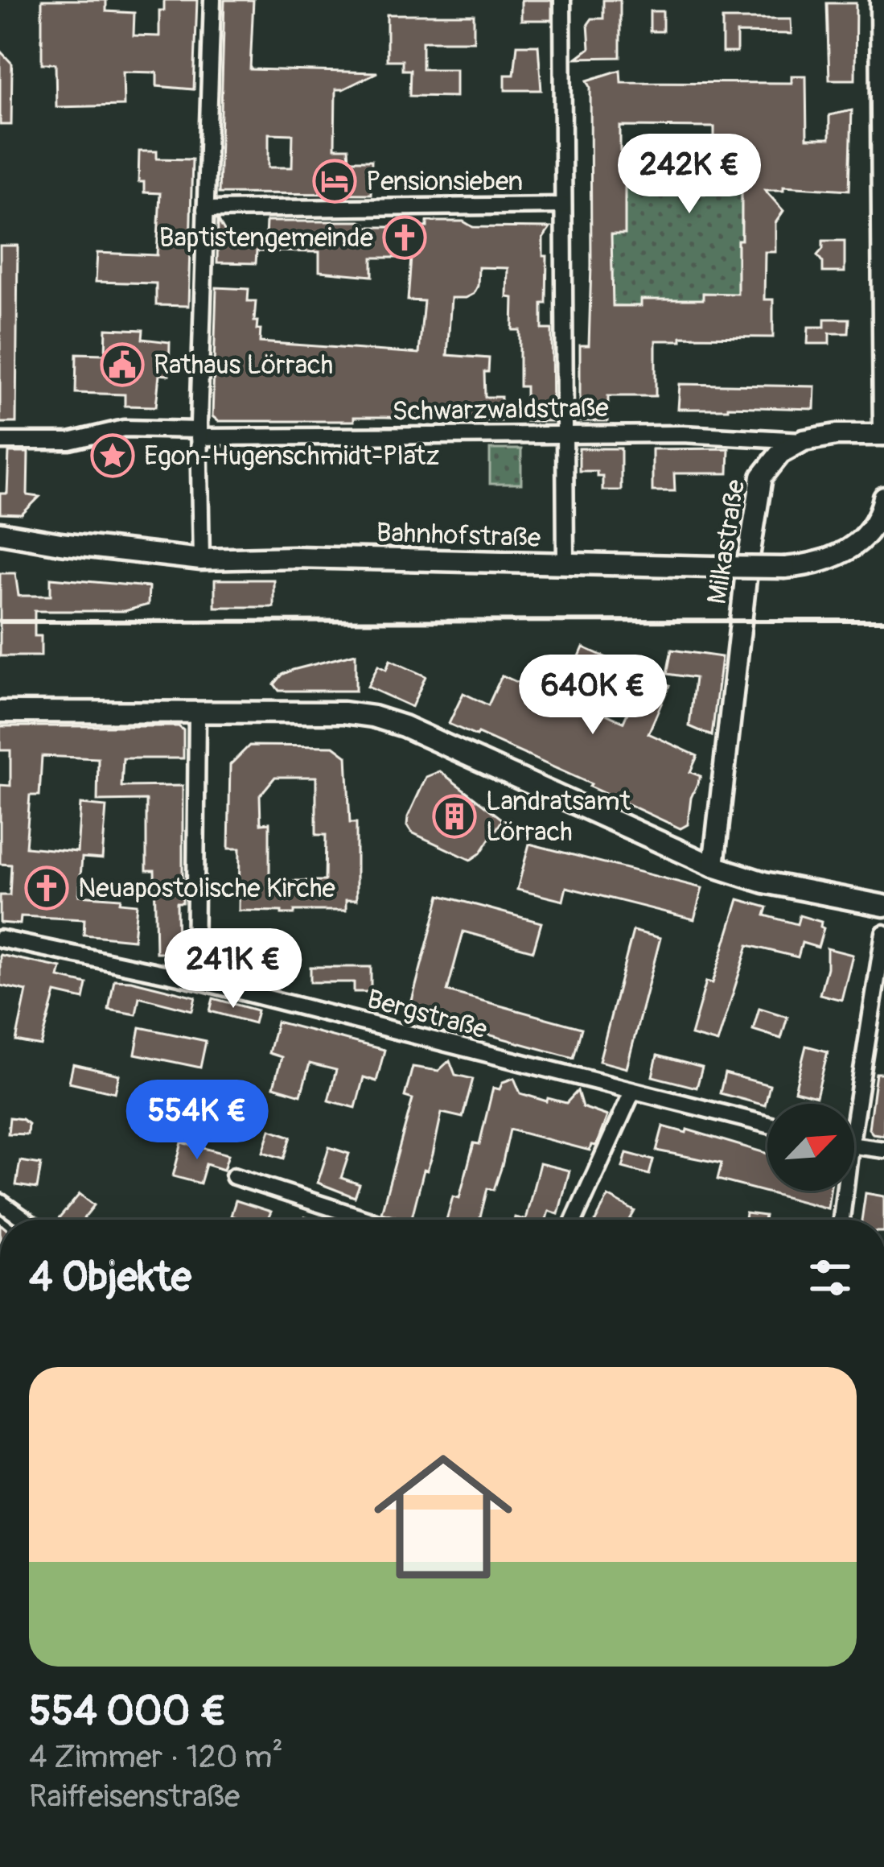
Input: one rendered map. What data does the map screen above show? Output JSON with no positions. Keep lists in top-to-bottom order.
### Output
{
  "streets": {
    "main road": ["Bahnhofstraße", "Milkastraße"],
    "street": ["Schwarzwaldstraße", "Bergstraße"]
  },
  "crossings": [
    ["Schwarzwaldstraße", "Milkastraße"]
  ],
  "places": {
    "hotel": ["Pensionsieben"],
    "church": ["Baptistengemeinde", "Neuapostolische Kirche"],
    "public building": ["Rathaus Lörrach"],
    "place": ["Egon-Hugenschmidt-Platz"],
    "building": ["Landratsamt Lörrach"]
  },
  "north": "top right",
  "page": {
    "price": [
      "242K €",
      "640K €",
      "241K €",
      "554K €"
    ],
    "heading": "4 Objekte",
    "list": [
      {
        "name": "554 000 €",
        "note": "4 Zimmer · 120 m² · Raiffeisenstraße"
      }
    ]
  }
}
